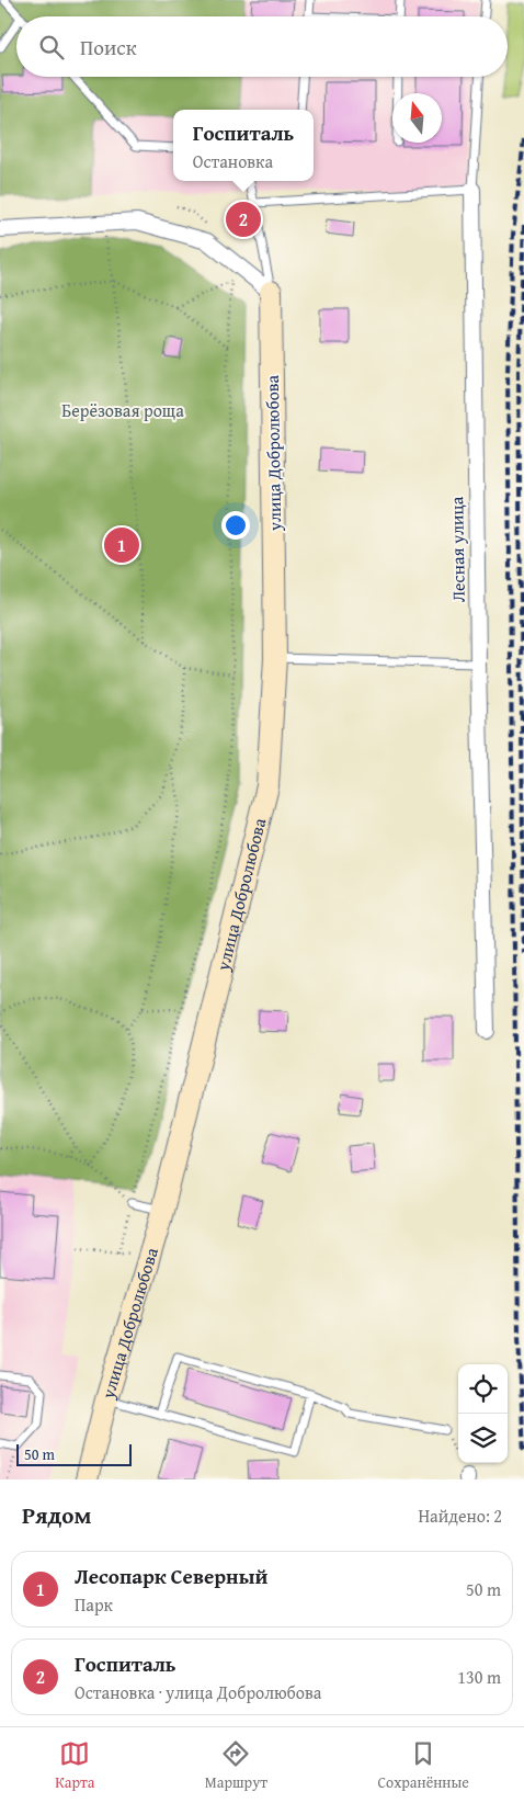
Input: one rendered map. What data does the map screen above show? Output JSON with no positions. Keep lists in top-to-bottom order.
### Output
{
  "streets": {
    "street": ["улица Добролюбова", "Лесная улица"]
  },
  "parks": ["Берёзовая роща"],
  "scale_bar": "50 m",
  "north": "top",
  "page": {
    "search": "Поиск",
    "popup": ["Госпиталь", "Остановка"],
    "pins": ["2", "1"],
    "scale": "50 m",
    "heading": ["Рядом", "Найдено: 2"],
    "list": [
      {
        "mark": "1",
        "name": "Лесопарк Северный",
        "note": "Парк",
        "value": "50 m"
      },
      {
        "mark": "2",
        "name": "Госпиталь",
        "note": "Остановка · улица Добролюбова",
        "value": "130 m"
      }
    ],
    "nav": ["Карта", "Маршрут", "Сохранённые"]
  }
}
